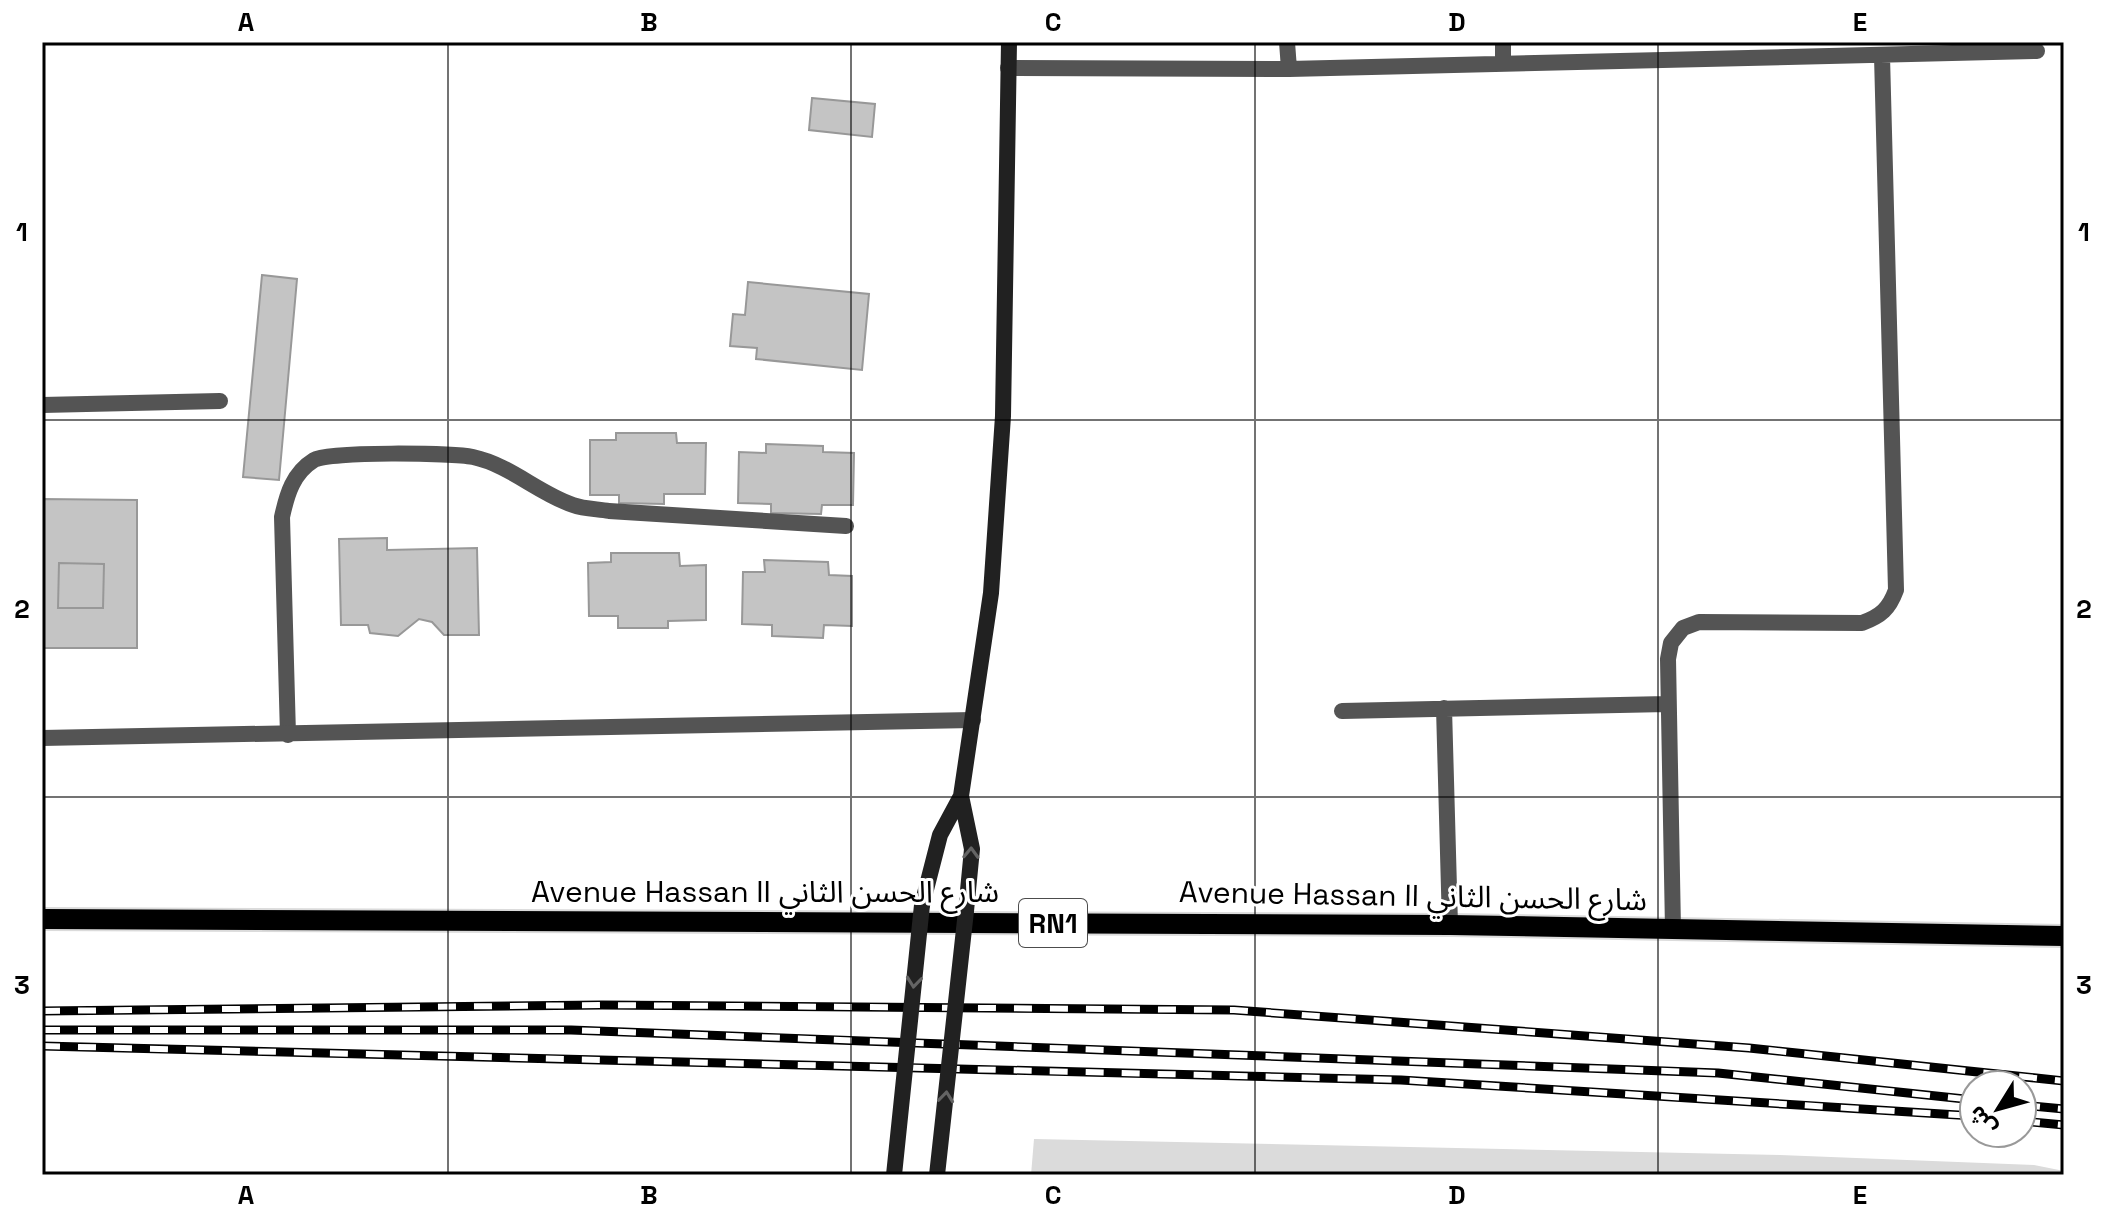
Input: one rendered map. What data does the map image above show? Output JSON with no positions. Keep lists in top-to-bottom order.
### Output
{
  "streets": {
    "main road": ["Avenue Hassan II شارع الحسن الثاني", "RN1"]
  },
  "north": "bottom left",
  "grid": {
    "columns": [
      "A",
      "B",
      "C",
      "D",
      "E"
    ],
    "rows": ["1", "2", "3"]
  }
}
